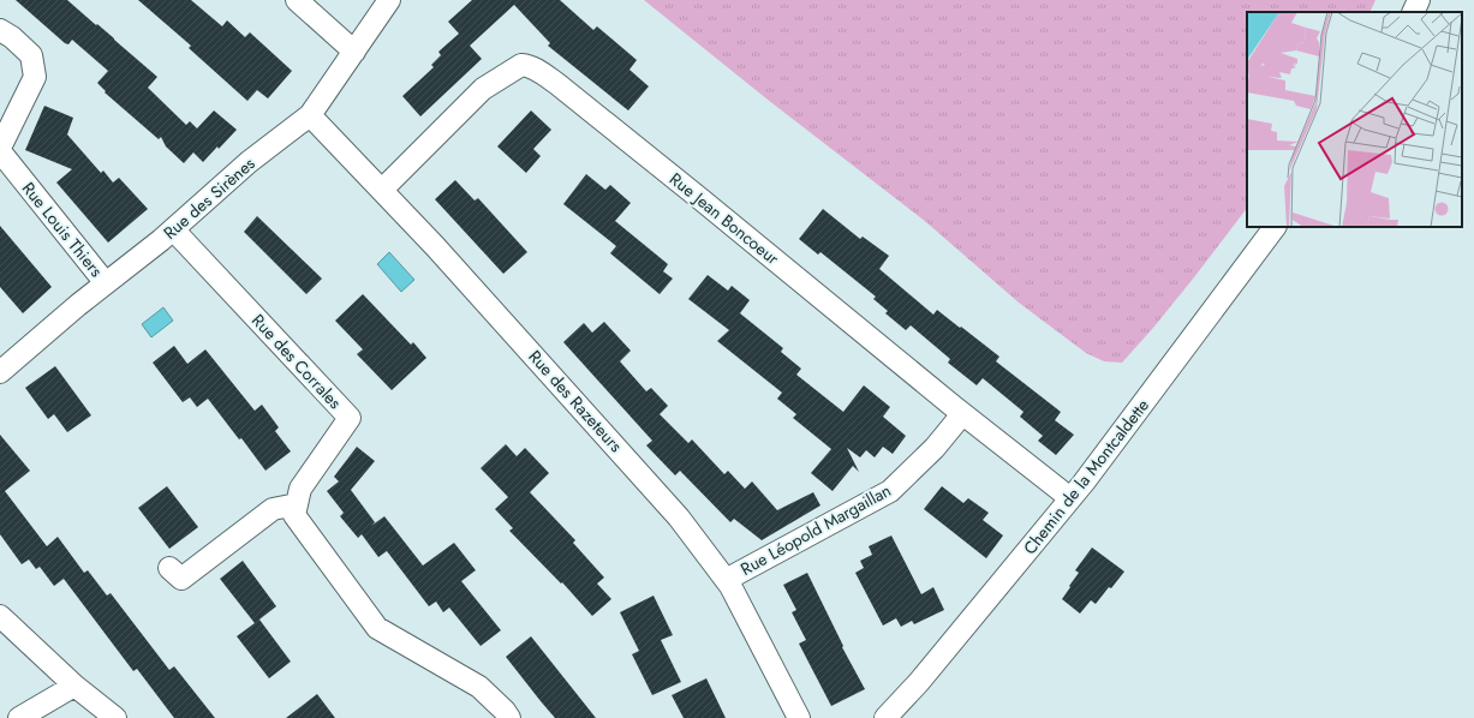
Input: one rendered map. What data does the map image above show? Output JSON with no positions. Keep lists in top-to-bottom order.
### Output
{
  "streets": {
    "street": [
      "Rue des Sirènes",
      "Rue Jean Boncoeur",
      "Rue Louis Thiers",
      "Rue des Corrales",
      "Rue des Razeteurs",
      "Chemin de la Montcaldette",
      "Rue Léopold Margaillan"
    ]
  },
  "crossings": [
    ["Rue des Sirènes", "Rue Louis Thiers"],
    ["Rue des Sirènes", "Rue des Corrales"],
    ["Rue des Sirènes", "Rue des Razeteurs"],
    ["Rue Jean Boncoeur", "Rue des Razeteurs"],
    ["Rue Jean Boncoeur", "Chemin de la Montcaldette"],
    ["Rue Jean Boncoeur", "Rue Léopold Margaillan"],
    ["Rue des Razeteurs", "Rue Léopold Margaillan"]
  ]
}
